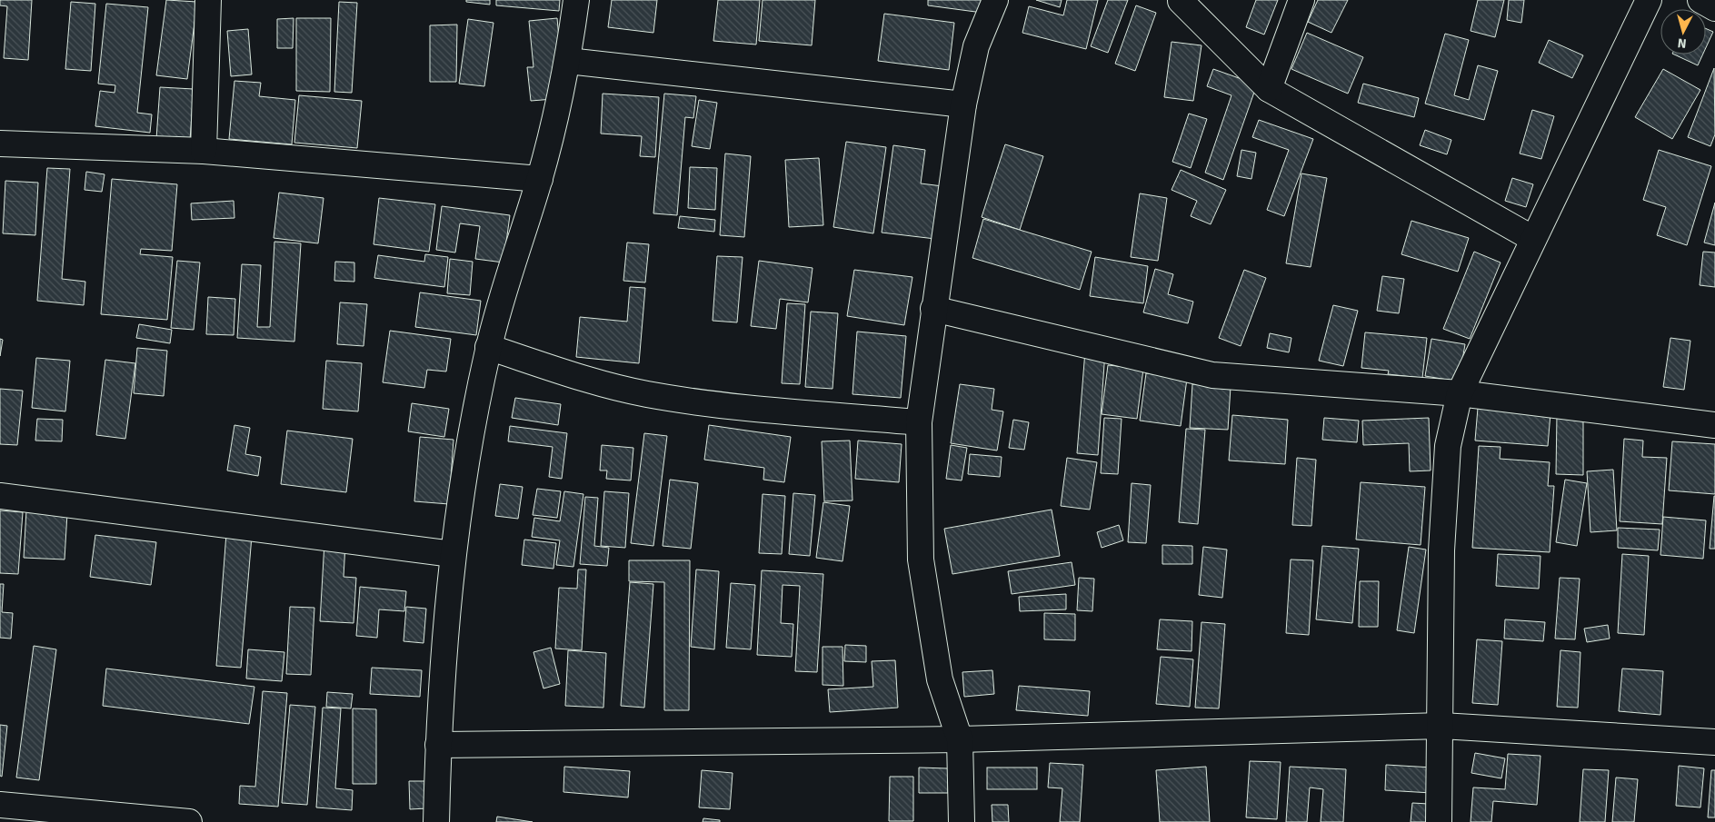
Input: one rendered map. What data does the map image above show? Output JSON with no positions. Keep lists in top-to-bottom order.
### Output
{
  "north": "bottom"
}
